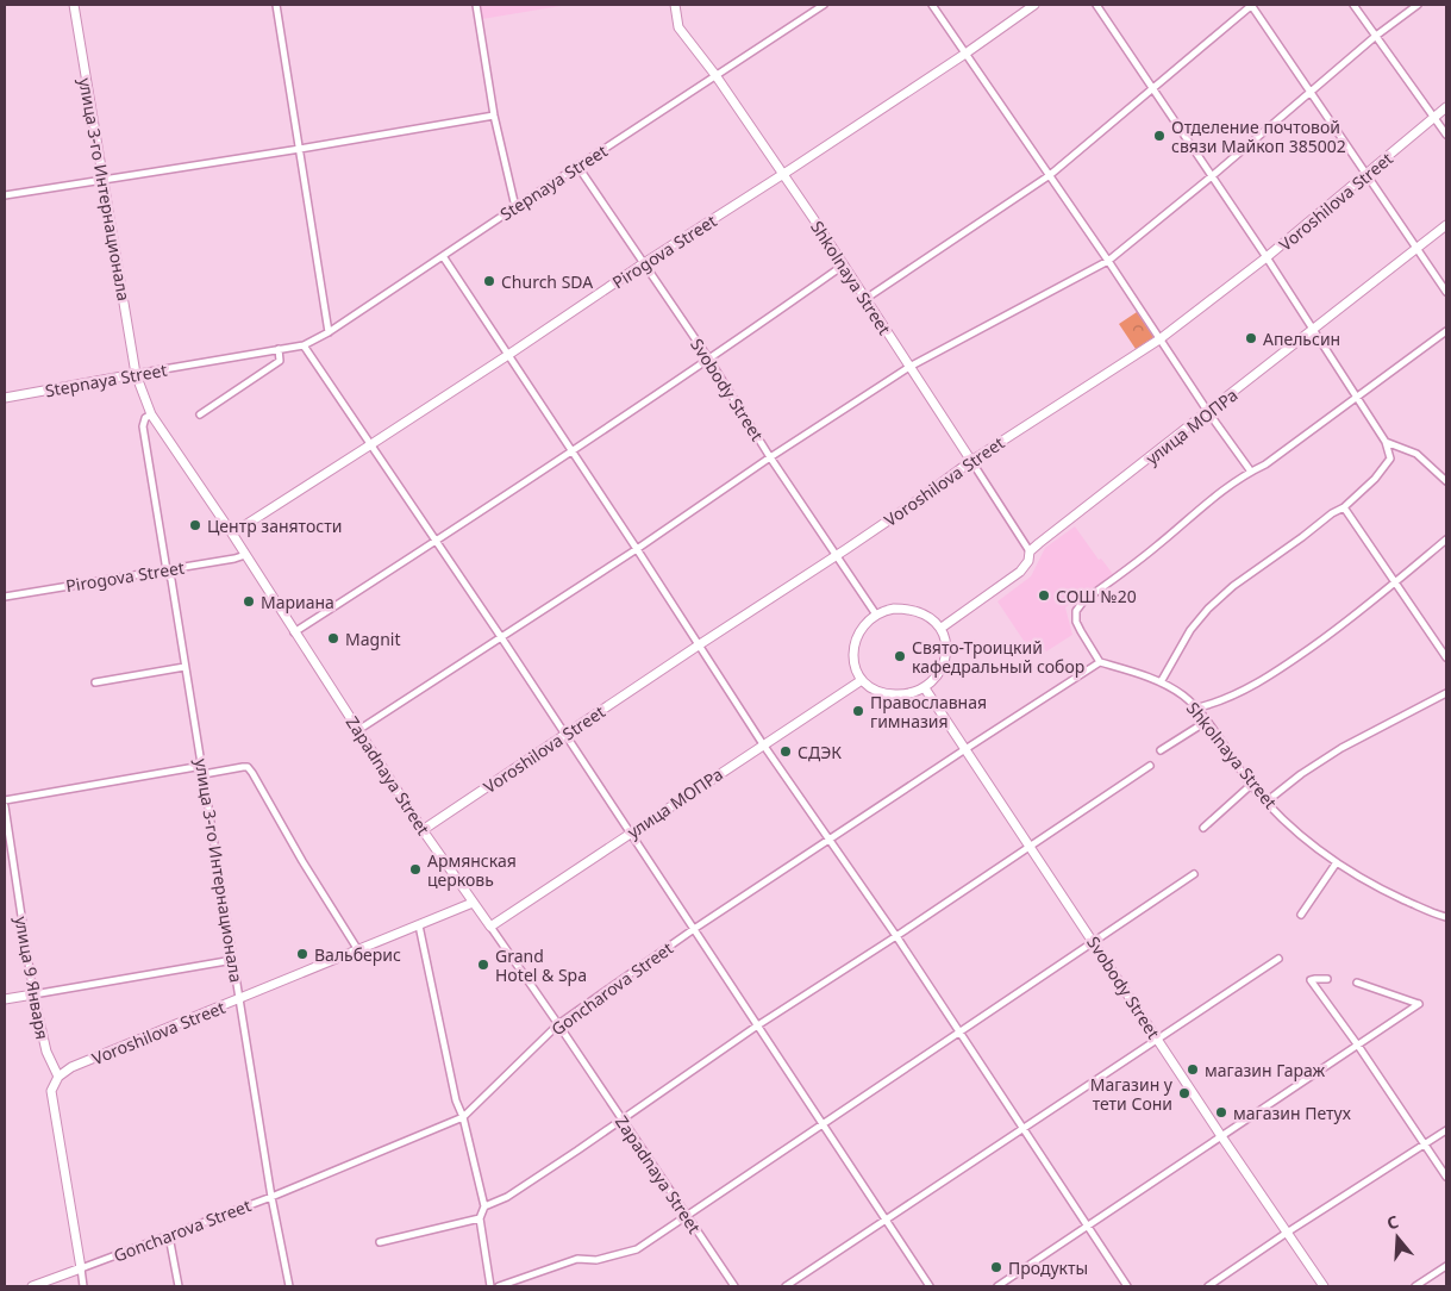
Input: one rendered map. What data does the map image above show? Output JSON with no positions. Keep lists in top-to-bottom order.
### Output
{
  "streets": {
    "main road": [
      "Stepnaya Street",
      "улица 3-го Интернационала",
      "Voroshilova Street",
      "Pirogova Street",
      "Shkolnaya Street",
      "Svobody Street",
      "улица МОПРа",
      "Zapadnaya Street",
      "улица 9 Января",
      "Goncharova Street"
    ]
  },
  "crossings": [
    ["Stepnaya Street", "улица 3-го Интернационала"],
    ["Stepnaya Street", "Shkolnaya Street"],
    ["Stepnaya Street", "Svobody Street"],
    ["Stepnaya Street", "Zapadnaya Street"],
    ["улица 3-го Интернационала", "Voroshilova Street"],
    ["улица 3-го Интернационала", "Pirogova Street"],
    ["улица 3-го Интернационала", "Zapadnaya Street"],
    ["улица 3-го Интернационала", "Goncharova Street"],
    ["Voroshilova Street", "Shkolnaya Street"],
    ["Voroshilova Street", "Svobody Street"],
    ["Voroshilova Street", "Zapadnaya Street"],
    ["Voroshilova Street", "улица 9 Января"],
    ["Pirogova Street", "Shkolnaya Street"],
    ["Pirogova Street", "Svobody Street"],
    ["Pirogova Street", "Zapadnaya Street"],
    ["Shkolnaya Street", "улица МОПРа"],
    ["Shkolnaya Street", "Goncharova Street"],
    ["Svobody Street", "улица МОПРа"],
    ["Svobody Street", "Goncharova Street"],
    ["улица МОПРа", "Zapadnaya Street"],
    ["Zapadnaya Street", "Goncharova Street"]
  ],
  "places": [
    "Отделение почтовой связи Майкоп 385002",
    "Church SDA",
    "Апельсин",
    "Центр занятости",
    "СОШ №20",
    "Мариана",
    "Magnit",
    "Свято-Троицкий кафедральный собор",
    "Православная гимназия",
    "СДЭК",
    "Армянская церковь",
    "Вальберис",
    "Grand Hotel & Spa",
    "магазин Гараж",
    "Магазин у тети Сони",
    "магазин Петух",
    "Продукты"
  ],
  "north": "top"
}
